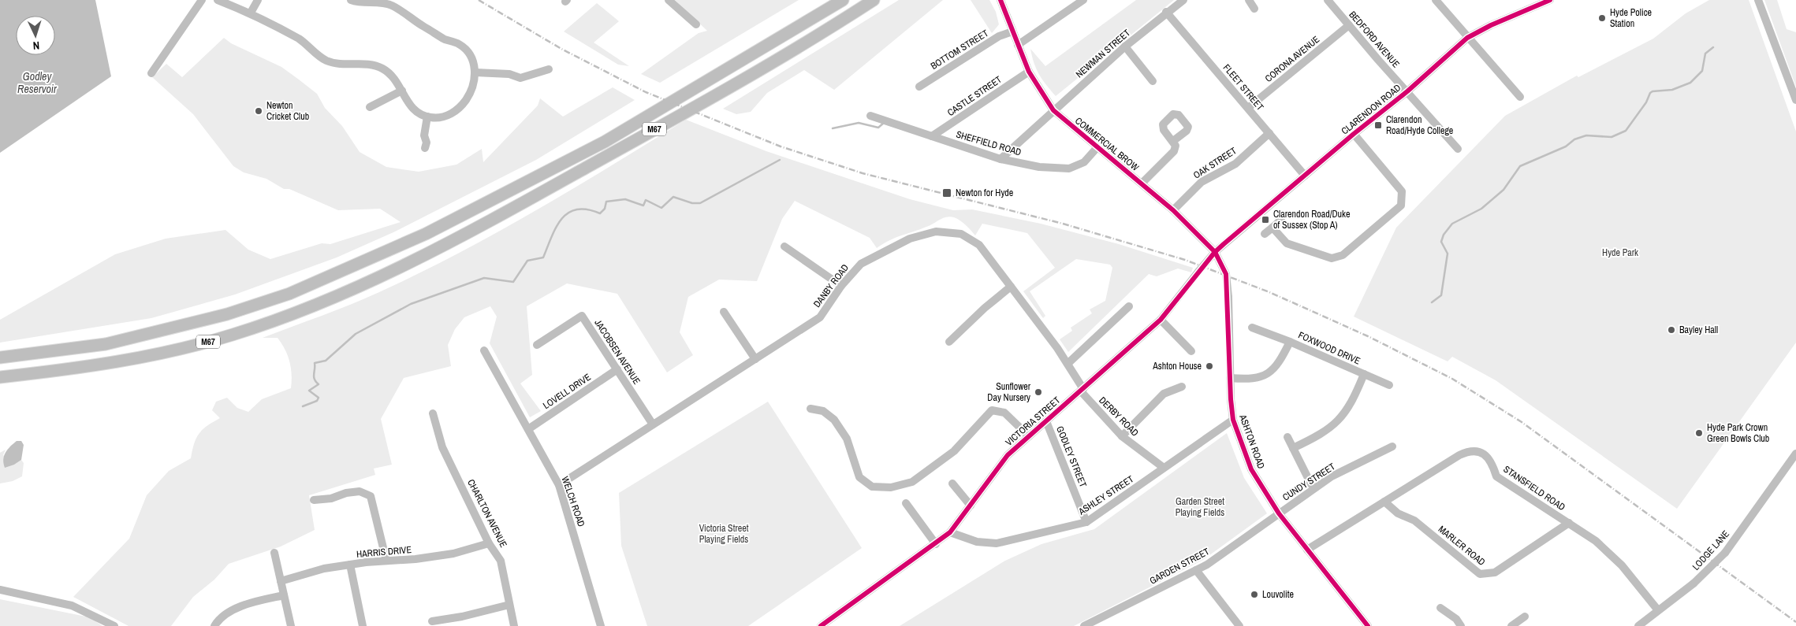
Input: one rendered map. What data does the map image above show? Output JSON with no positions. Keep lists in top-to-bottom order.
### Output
{
  "streets": {
    "highway": ["M67"],
    "street": [
      "BEDFORD AVENUE",
      "BOTTOM STREET",
      "NEWMAN STREET",
      "CORONA AVENUE",
      "FLEET STREET",
      "CASTLE STREET",
      "CLARENDON ROAD",
      "SHEFFIELD ROAD",
      "COMMERCIAL BROW",
      "OAK STREET",
      "DANBY ROAD",
      "FOXWOOD DRIVE",
      "JACOBSEN AVENUE",
      "LOVELL DRIVE",
      "DERBY ROAD",
      "VICTORIA STREET",
      "ASHTON ROAD",
      "GODLEY STREET",
      "CUNDY STREET",
      "STANSFIELD ROAD",
      "ASHLEY STREET",
      "WELCH ROAD",
      "CHARLTON AVENUE",
      "MARLER ROAD",
      "LODGE LANE",
      "HARRIS DRIVE",
      "GARDEN STREET"
    ]
  },
  "crossings": [
    ["BEDFORD AVENUE", "CORONA AVENUE"],
    ["BEDFORD AVENUE", "CLARENDON ROAD"],
    ["BOTTOM STREET", "COMMERCIAL BROW"],
    ["NEWMAN STREET", "FLEET STREET"],
    ["NEWMAN STREET", "SHEFFIELD ROAD"],
    ["NEWMAN STREET", "COMMERCIAL BROW"],
    ["CORONA AVENUE", "FLEET STREET"],
    ["FLEET STREET", "CLARENDON ROAD"],
    ["FLEET STREET", "OAK STREET"],
    ["CASTLE STREET", "SHEFFIELD ROAD"],
    ["CASTLE STREET", "COMMERCIAL BROW"],
    ["CLARENDON ROAD", "COMMERCIAL BROW"],
    ["CLARENDON ROAD", "VICTORIA STREET"],
    ["CLARENDON ROAD", "ASHTON ROAD"],
    ["SHEFFIELD ROAD", "COMMERCIAL BROW"],
    ["COMMERCIAL BROW", "OAK STREET"],
    ["COMMERCIAL BROW", "VICTORIA STREET"],
    ["COMMERCIAL BROW", "ASHTON ROAD"],
    ["DANBY ROAD", "JACOBSEN AVENUE"],
    ["DANBY ROAD", "DERBY ROAD"],
    ["DANBY ROAD", "VICTORIA STREET"],
    ["DANBY ROAD", "WELCH ROAD"],
    ["FOXWOOD DRIVE", "ASHTON ROAD"],
    ["JACOBSEN AVENUE", "LOVELL DRIVE"],
    ["LOVELL DRIVE", "WELCH ROAD"],
    ["DERBY ROAD", "VICTORIA STREET"],
    ["DERBY ROAD", "ASHLEY STREET"],
    ["VICTORIA STREET", "ASHTON ROAD"],
    ["VICTORIA STREET", "GODLEY STREET"],
    ["VICTORIA STREET", "ASHLEY STREET"],
    ["ASHTON ROAD", "CUNDY STREET"],
    ["ASHTON ROAD", "STANSFIELD ROAD"],
    ["ASHTON ROAD", "ASHLEY STREET"],
    ["ASHTON ROAD", "GARDEN STREET"],
    ["GODLEY STREET", "ASHLEY STREET"],
    ["CUNDY STREET", "GARDEN STREET"],
    ["STANSFIELD ROAD", "MARLER ROAD"],
    ["STANSFIELD ROAD", "LODGE LANE"],
    ["CHARLTON AVENUE", "HARRIS DRIVE"]
  ],
  "water": ["Godley Reservoir"],
  "parks": ["Hyde Park", "Garden Street Playing Fields", "Victoria Street Playing Fields"],
  "places": {
    "other": [
      "Hyde Police Station",
      "Newton Cricket Club",
      "Bayley Hall",
      "Ashton House",
      "Sunflower Day Nursery",
      "Hyde Park Crown Green Bowls Club",
      "Louvolite"
    ],
    "transit": ["Clarendon Road/Hyde College", "Newton for Hyde", "Clarendon Road/Duke of Sussex (Stop A)"]
  },
  "north": "bottom"
}
